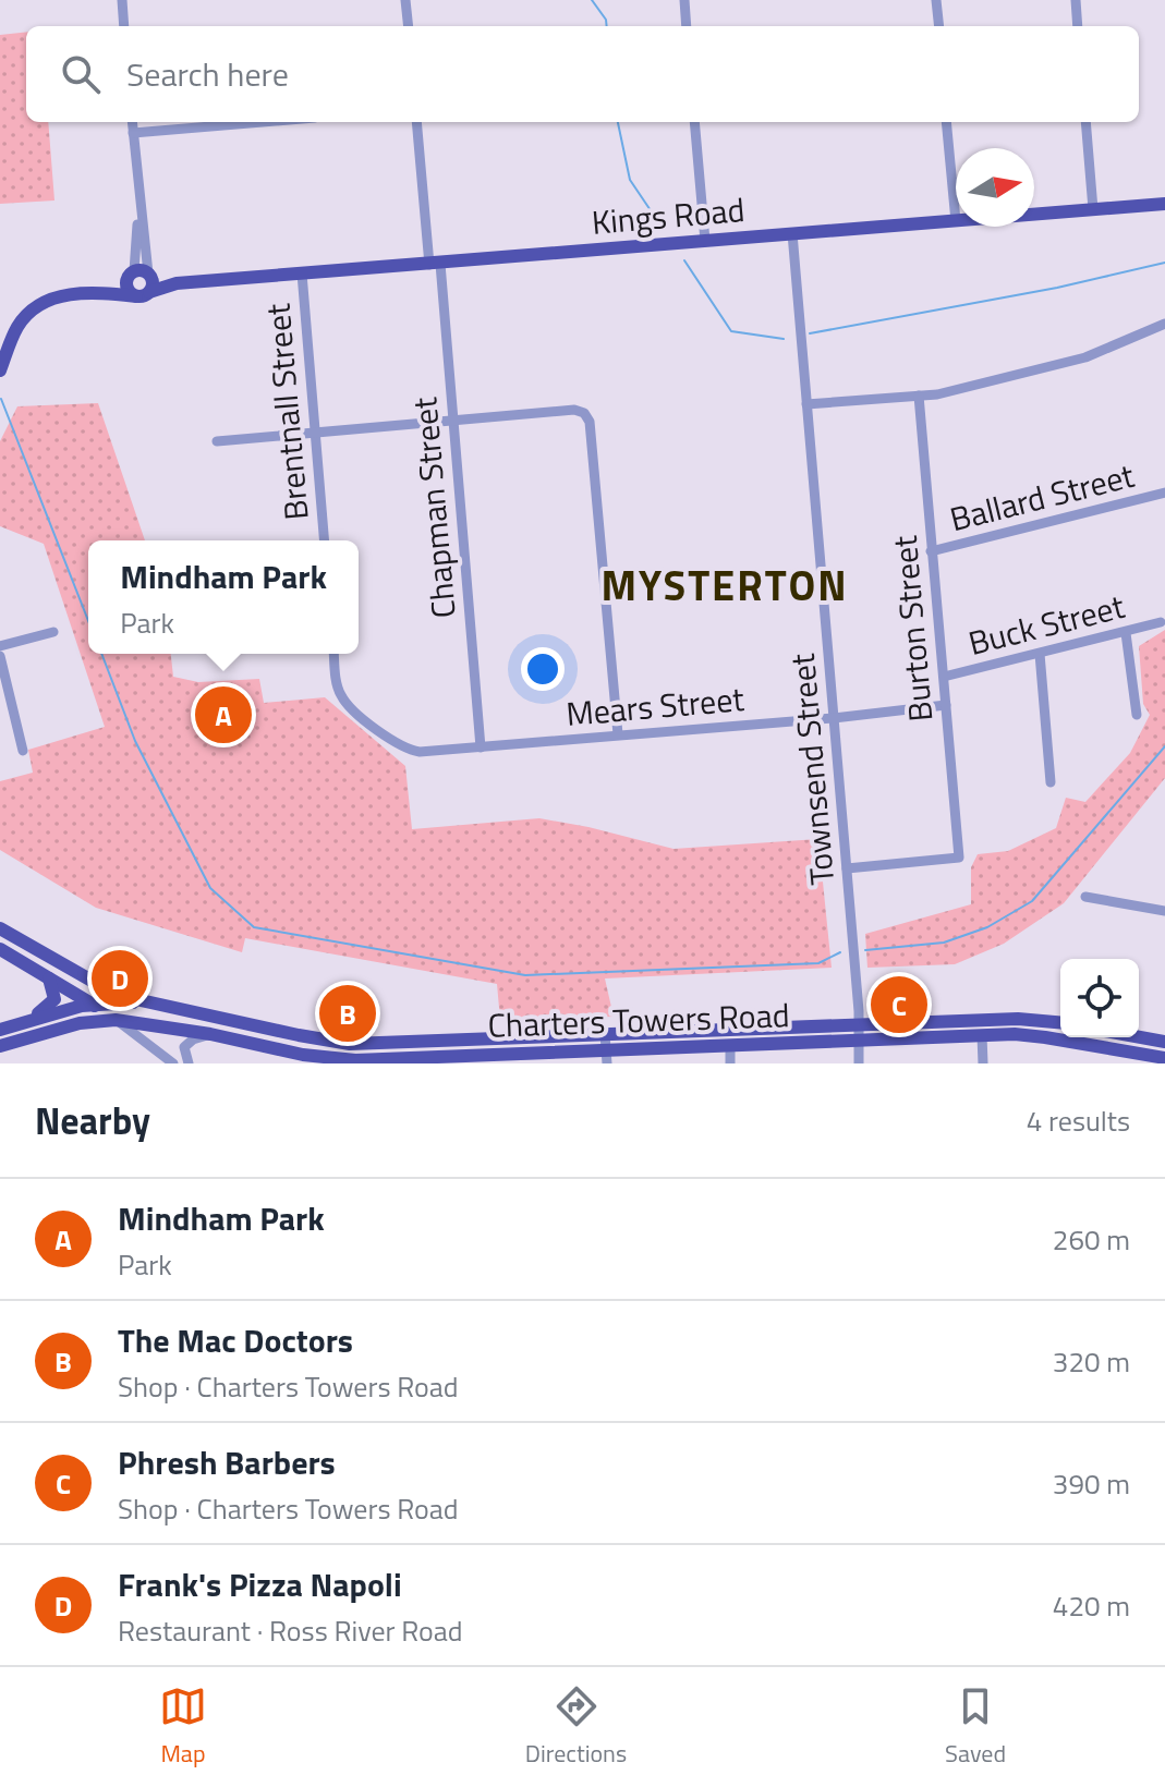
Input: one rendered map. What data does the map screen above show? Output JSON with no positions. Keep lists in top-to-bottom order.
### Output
{
  "streets": {
    "main road": ["Kings Road", "Charters Towers Road"],
    "street": [
      "Brentnall Street",
      "Ballard Street",
      "Chapman Street",
      "Buck Street",
      "Burton Street",
      "Mears Street",
      "Townsend Street"
    ]
  },
  "crossings": [
    ["Kings Road", "Brentnall Street"],
    ["Kings Road", "Chapman Street"],
    ["Kings Road", "Townsend Street"],
    ["Ballard Street", "Burton Street"],
    ["Chapman Street", "Mears Street"],
    ["Buck Street", "Burton Street"],
    ["Burton Street", "Mears Street"],
    ["Burton Street", "Townsend Street"],
    ["Mears Street", "Townsend Street"],
    ["Townsend Street", "Charters Towers Road"]
  ],
  "districts": ["MYSTERTON"],
  "north": "right",
  "page": {
    "search": "Search here",
    "popup": ["Mindham Park", "Park"],
    "pins": [
      "A",
      "D",
      "C",
      "B"
    ],
    "heading": ["Nearby", "4 results"],
    "list": [
      {
        "mark": "A",
        "name": "Mindham Park",
        "note": "Park",
        "value": "260 m"
      },
      {
        "mark": "B",
        "name": "The Mac Doctors",
        "note": "Shop · Charters Towers Road",
        "value": "320 m"
      },
      {
        "mark": "C",
        "name": "Phresh Barbers",
        "note": "Shop · Charters Towers Road",
        "value": "390 m"
      },
      {
        "mark": "D",
        "name": "Frank's Pizza Napoli",
        "note": "Restaurant · Ross River Road",
        "value": "420 m"
      }
    ],
    "nav": ["Map", "Directions", "Saved"]
  }
}
